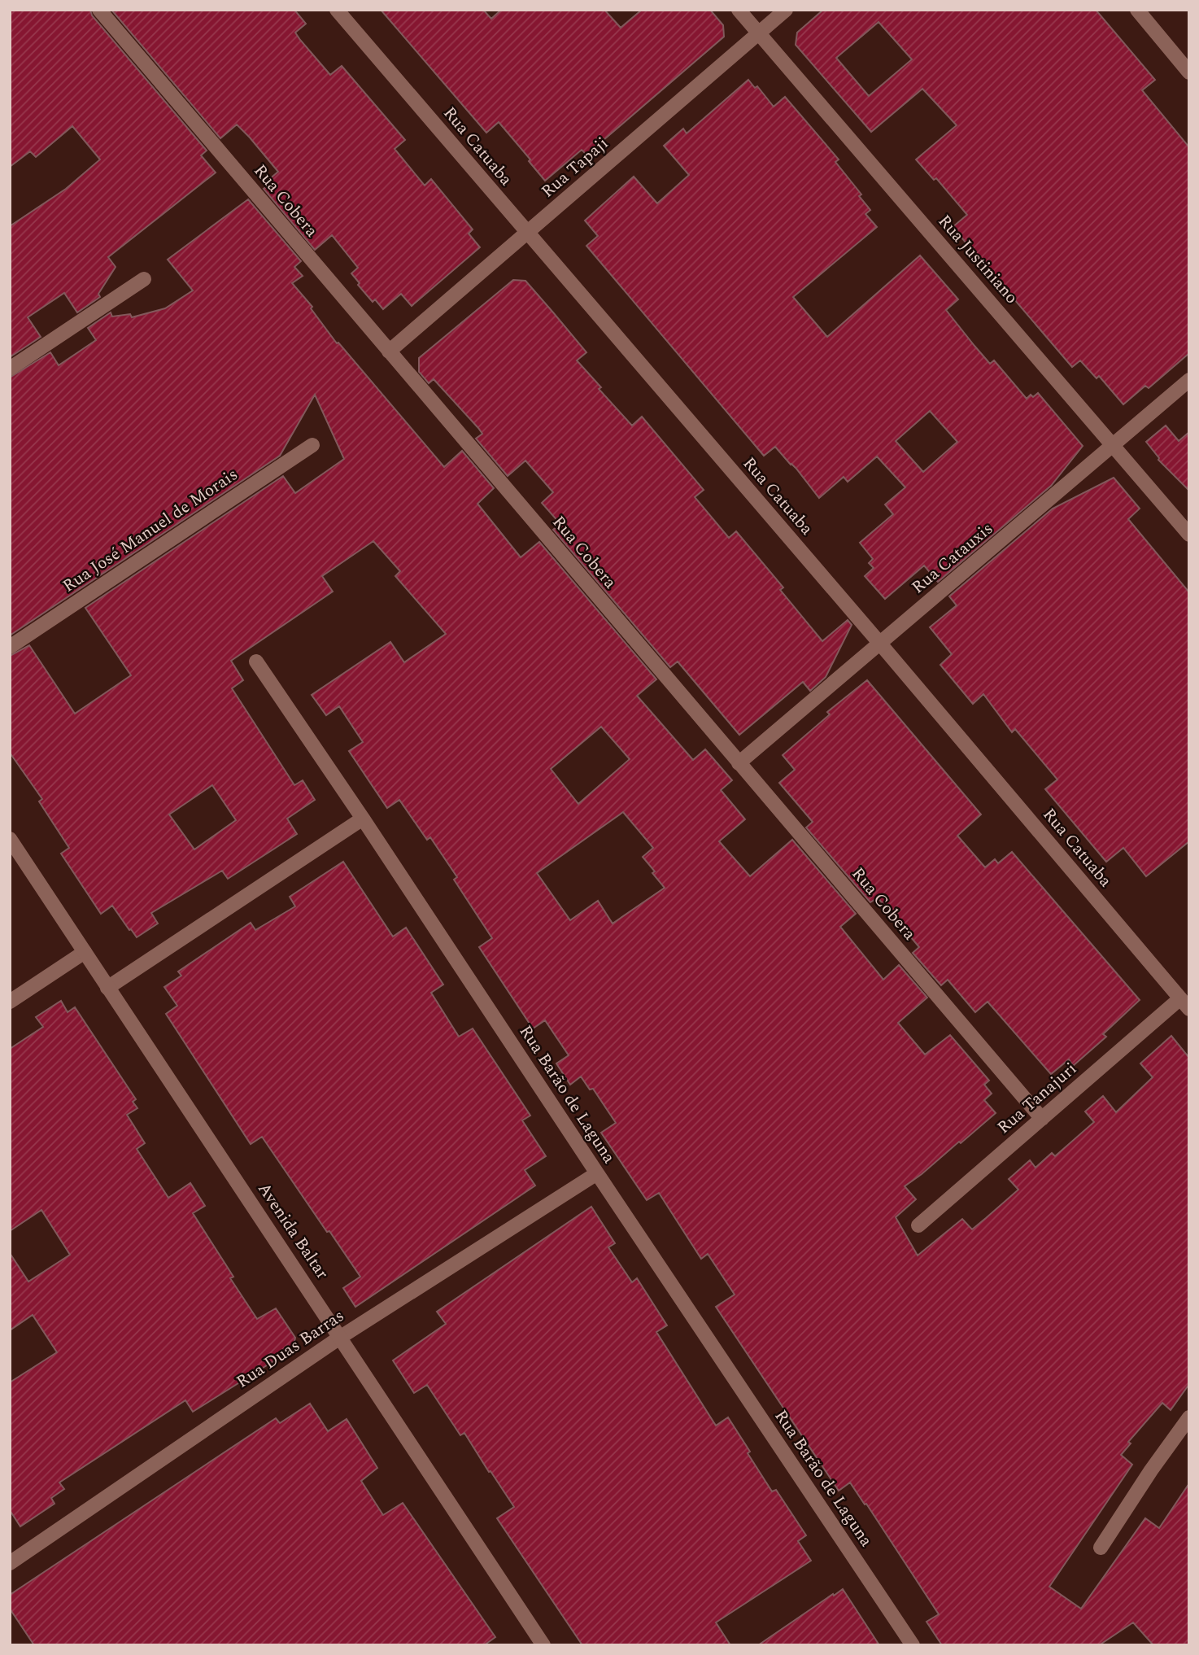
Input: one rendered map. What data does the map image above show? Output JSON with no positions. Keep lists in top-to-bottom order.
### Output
{
  "streets": {
    "street": [
      "Rua Catuaba",
      "Rua Tapaji",
      "Rua Cobera",
      "Rua Justiniano",
      "Rua José Manuel de Morais",
      "Rua Catauxis",
      "Rua Barão de Laguna",
      "Rua Tanajuri",
      "Avenida Baltar",
      "Rua Duas Barras"
    ]
  },
  "crossings": [
    ["Rua Catuaba", "Rua Tapaji"],
    ["Rua Catuaba", "Rua Catauxis"],
    ["Rua Catuaba", "Rua Tanajuri"],
    ["Rua Tapaji", "Rua Cobera"],
    ["Rua Tapaji", "Rua Justiniano"],
    ["Rua Cobera", "Rua Catauxis"],
    ["Rua Cobera", "Rua Tanajuri"],
    ["Rua Justiniano", "Rua Catauxis"],
    ["Rua Barão de Laguna", "Rua Duas Barras"],
    ["Avenida Baltar", "Rua Duas Barras"]
  ]
}
